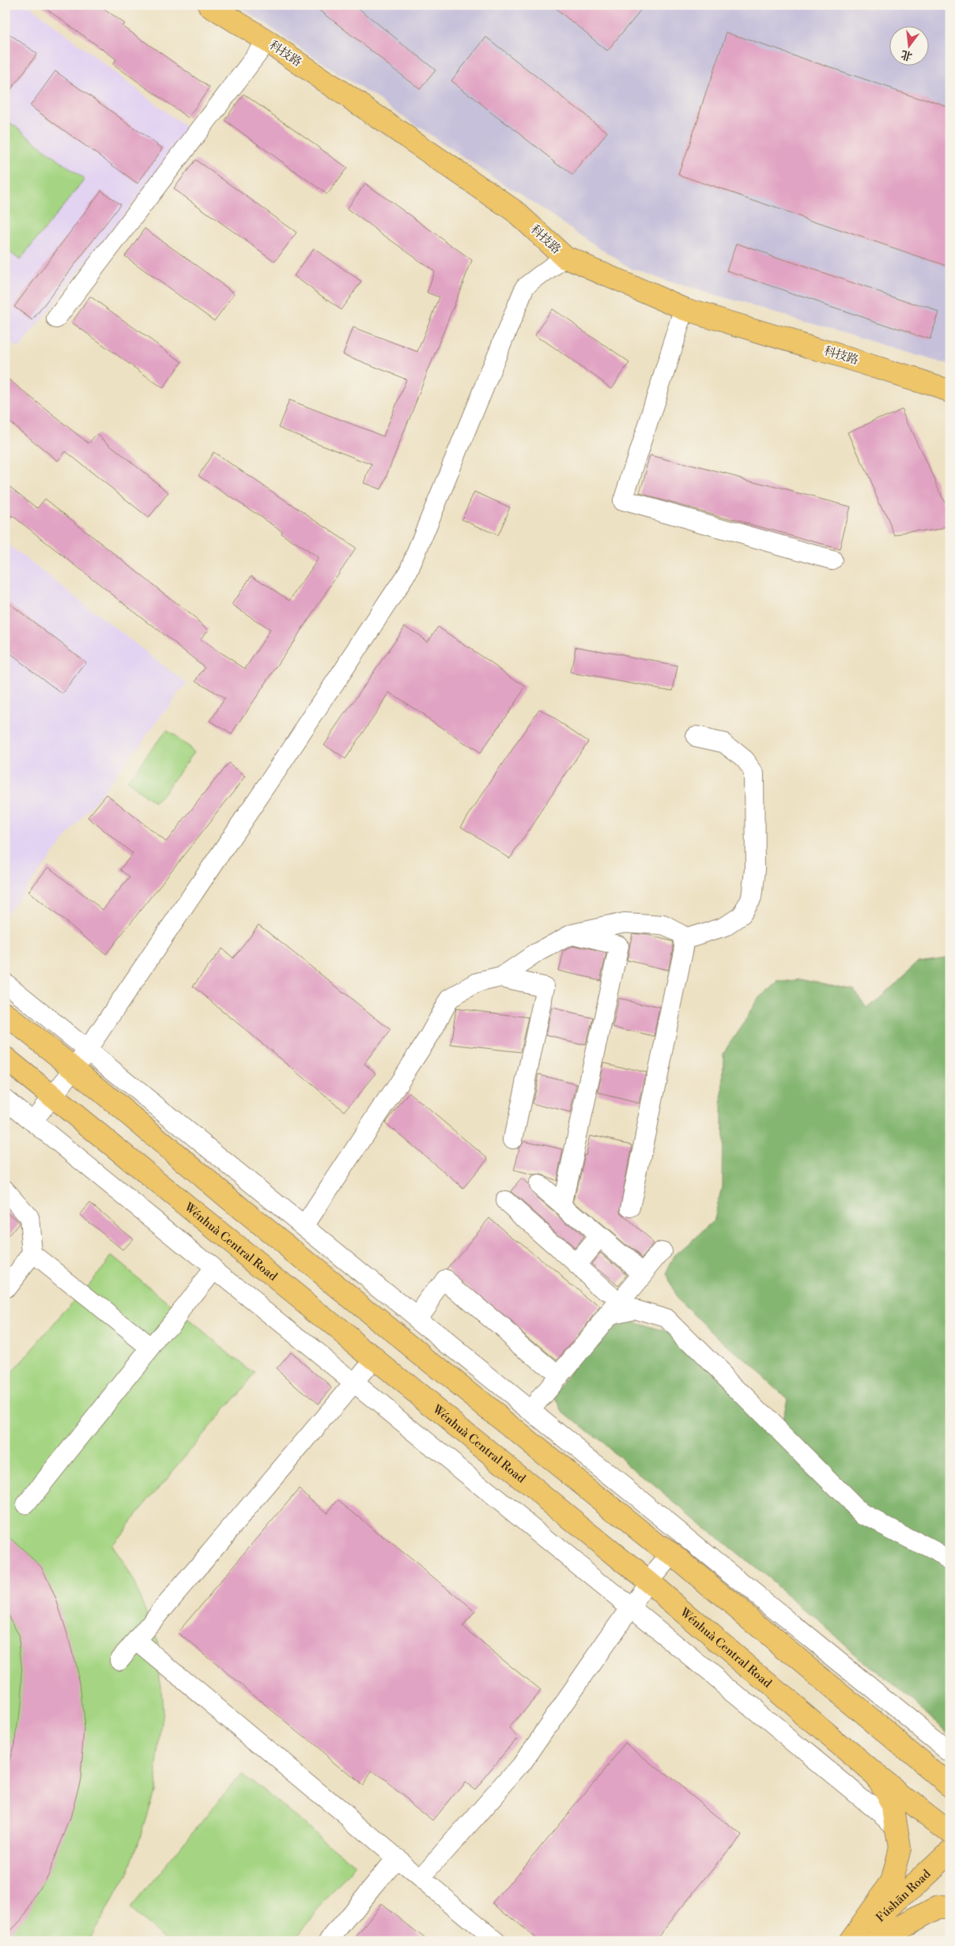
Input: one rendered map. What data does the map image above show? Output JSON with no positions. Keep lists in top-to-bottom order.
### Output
{
  "streets": {
    "main road": ["科技路", "Wénhuà Central Road", "Fúshān Road"]
  },
  "north": "bottom"
}
